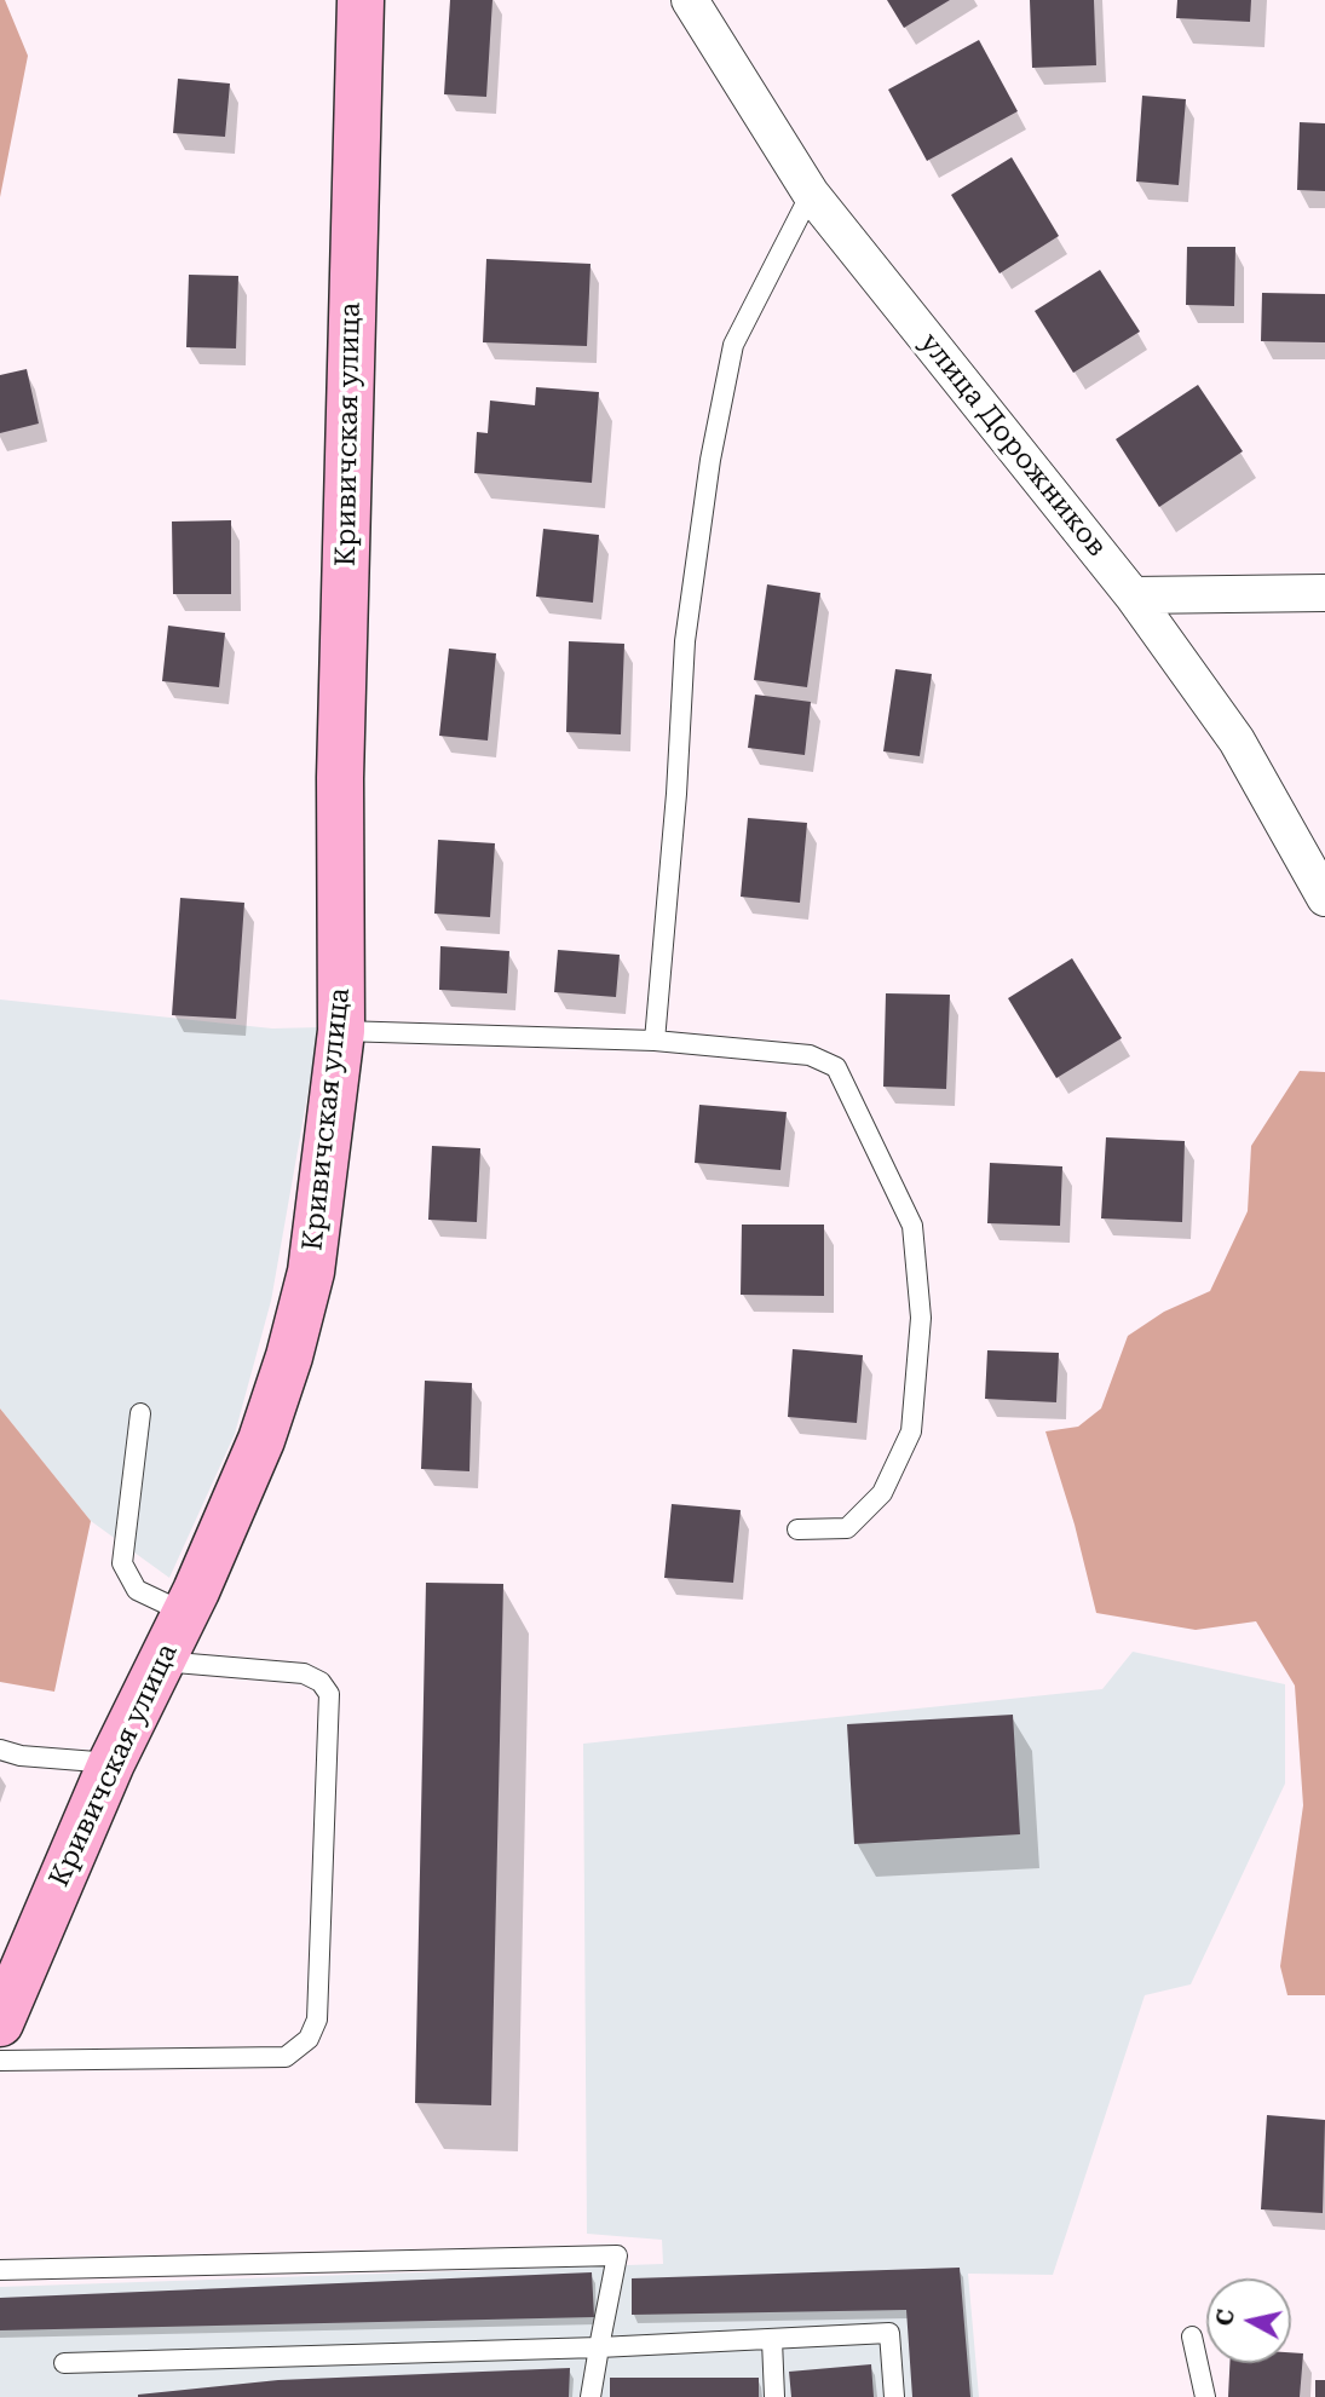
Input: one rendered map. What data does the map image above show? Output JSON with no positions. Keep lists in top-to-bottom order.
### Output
{
  "streets": {
    "street": ["Кривичская улица", "улица Дорожников"]
  },
  "north": "left"
}
